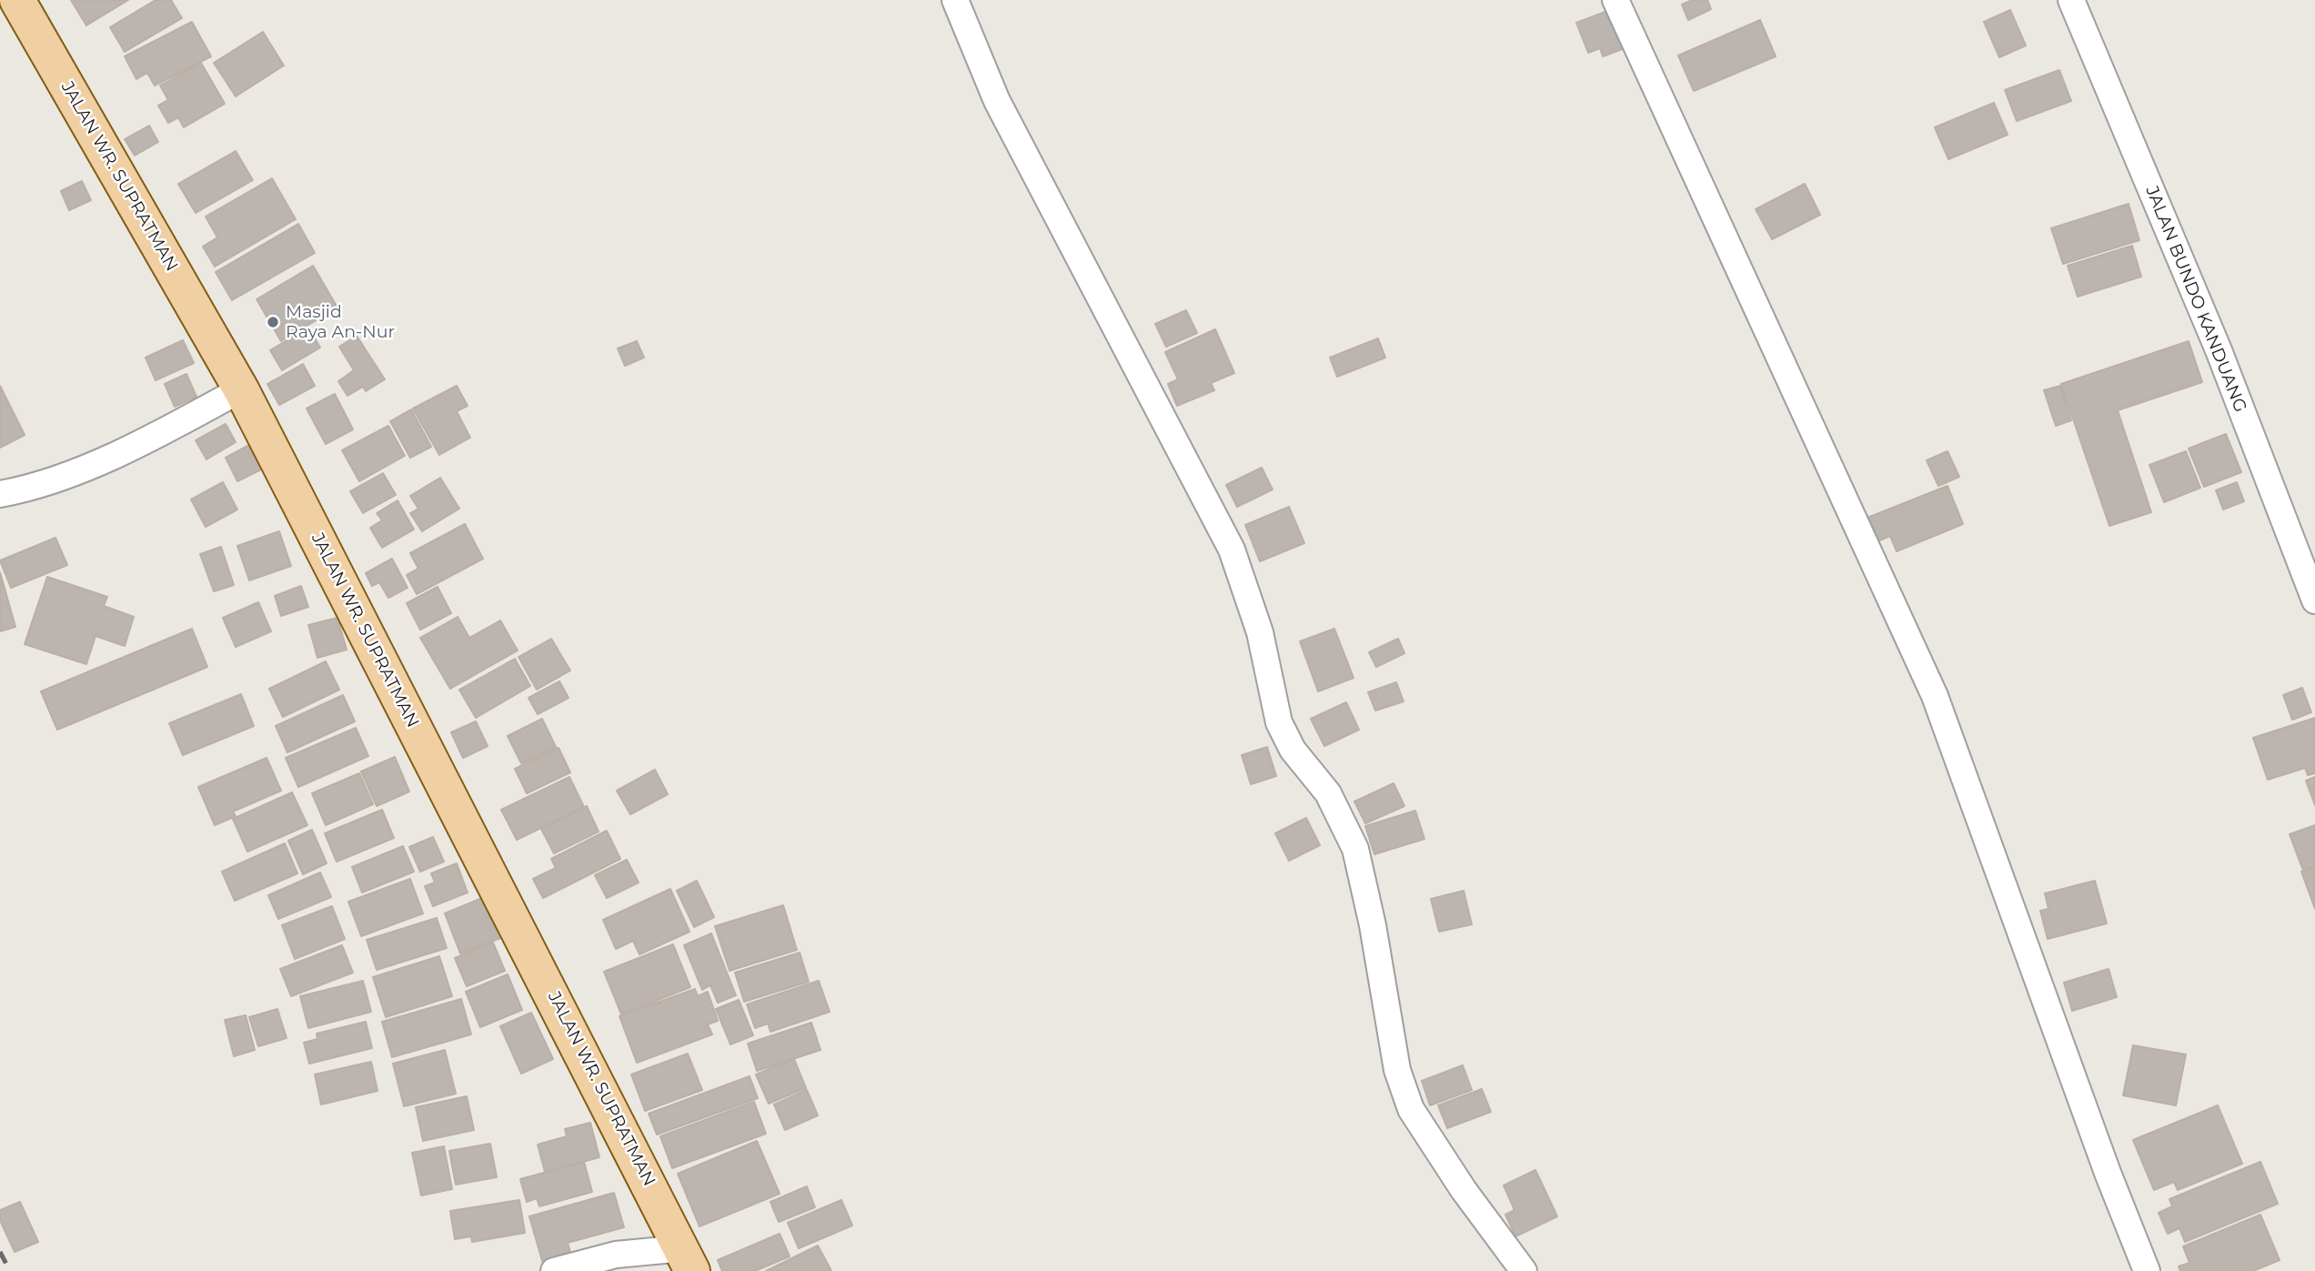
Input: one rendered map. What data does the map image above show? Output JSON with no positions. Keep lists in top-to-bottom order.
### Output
{
  "streets": {
    "main road": ["JALAN WR. SUPRATMAN"],
    "street": ["JALAN BUNDO KANDUANG"]
  },
  "places": ["Masjid Raya An-Nur"]
}
